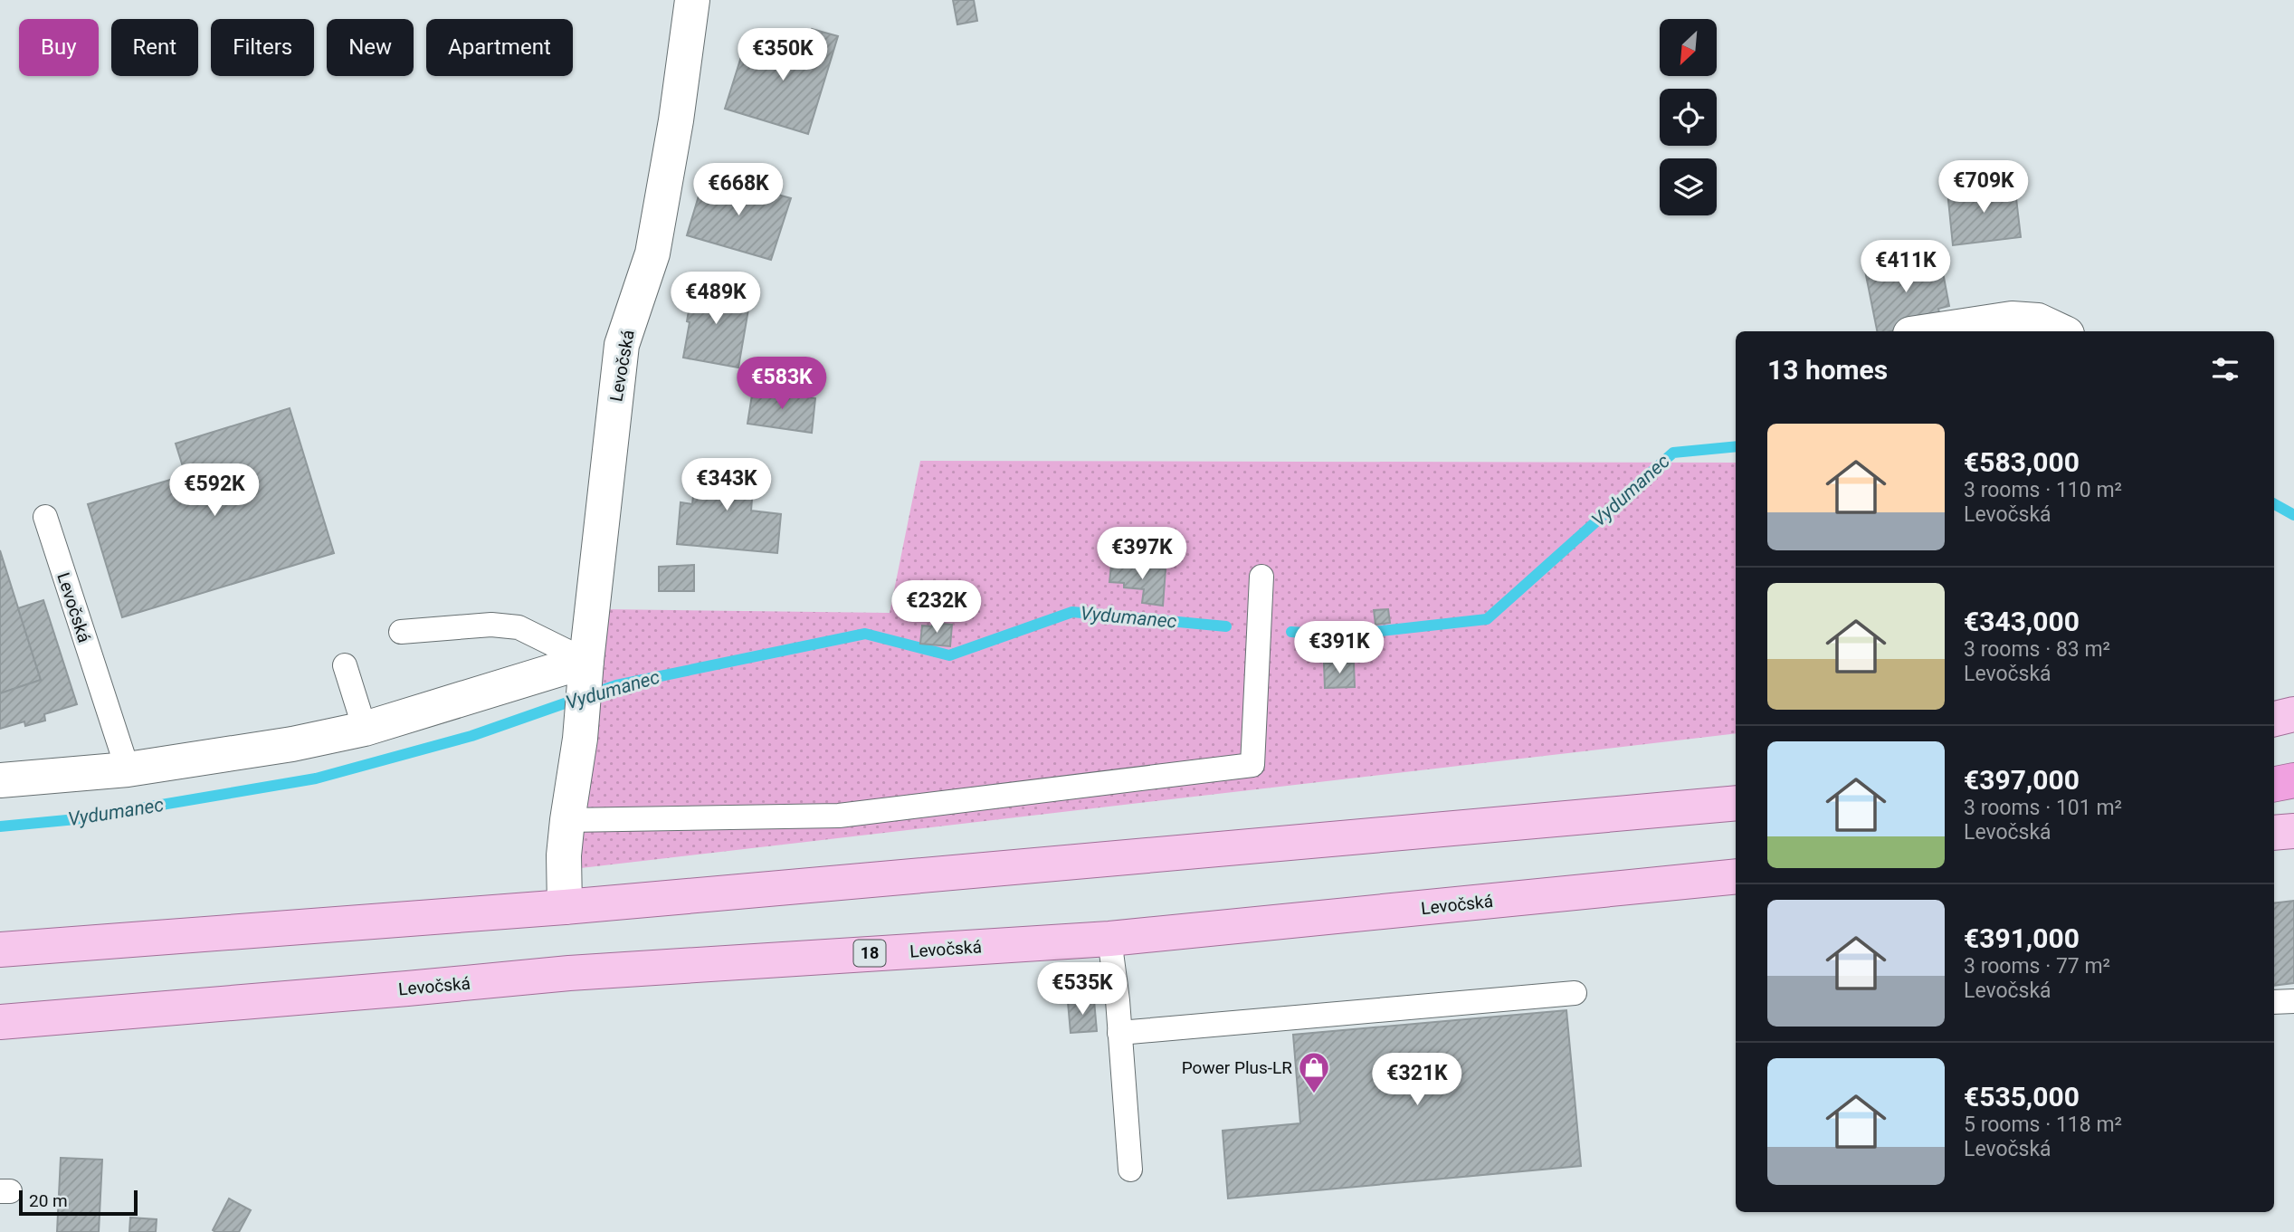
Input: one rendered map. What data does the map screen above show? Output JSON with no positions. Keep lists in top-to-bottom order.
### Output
{
  "streets": {
    "main road": ["Levočská", "18"]
  },
  "water": ["Vydumanec"],
  "places": {
    "shop": ["Power Plus-LR"]
  },
  "scale_bar": "20 m",
  "north": "bottom left",
  "page": {
    "chip": [
      "Buy",
      "Rent",
      "Filters",
      "New",
      "Apartment"
    ],
    "price": [
      "€350K",
      "€709K",
      "€668K",
      "€411K",
      "€489K",
      "€583K",
      "€343K",
      "€592K",
      "€397K",
      "€232K",
      "€391K",
      "€535K",
      "€321K"
    ],
    "heading": "13 homes",
    "list": [
      {
        "name": "€583,000",
        "note": "3 rooms · 110 m² · Levočská"
      },
      {
        "name": "€343,000",
        "note": "3 rooms · 83 m² · Levočská"
      },
      {
        "name": "€397,000",
        "note": "3 rooms · 101 m² · Levočská"
      },
      {
        "name": "€391,000",
        "note": "3 rooms · 77 m² · Levočská"
      },
      {
        "name": "€535,000",
        "note": "5 rooms · 118 m² · Levočská"
      }
    ],
    "scale": "20 m"
  }
}
